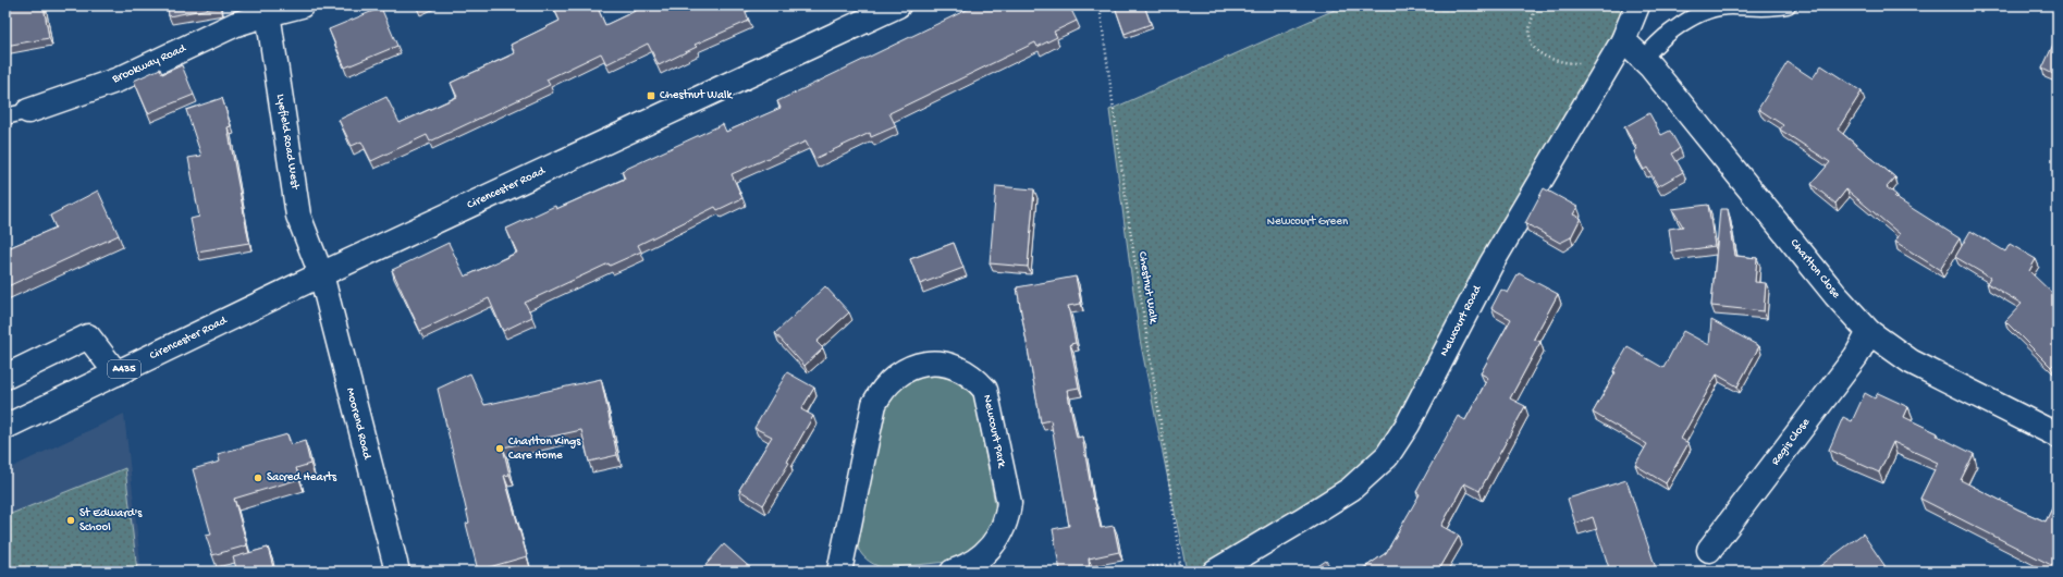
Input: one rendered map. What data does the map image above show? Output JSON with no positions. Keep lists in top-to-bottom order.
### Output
{
  "streets": {
    "street": [
      "Brookway Road",
      "Lyefield Road West",
      "Cirencester Road",
      "Charlton Close",
      "Newcourt Road",
      "A435",
      "Moorend Road",
      "Newcourt Park",
      "Regis Close"
    ],
    "path": ["Chestnut Walk"]
  },
  "crossings": [
    ["Brookway Road", "Lyefield Road West"],
    ["Lyefield Road West", "Cirencester Road"],
    ["Lyefield Road West", "Moorend Road"],
    ["Cirencester Road", "Moorend Road"],
    ["Charlton Close", "Newcourt Road"],
    ["Charlton Close", "Regis Close"]
  ],
  "parks": ["Newcourt Green"],
  "places": {
    "transit": ["Chestnut Walk"],
    "other": ["Charlton Kings Care Home", "Sacred Hearts", "St Edward's School"]
  }
}
